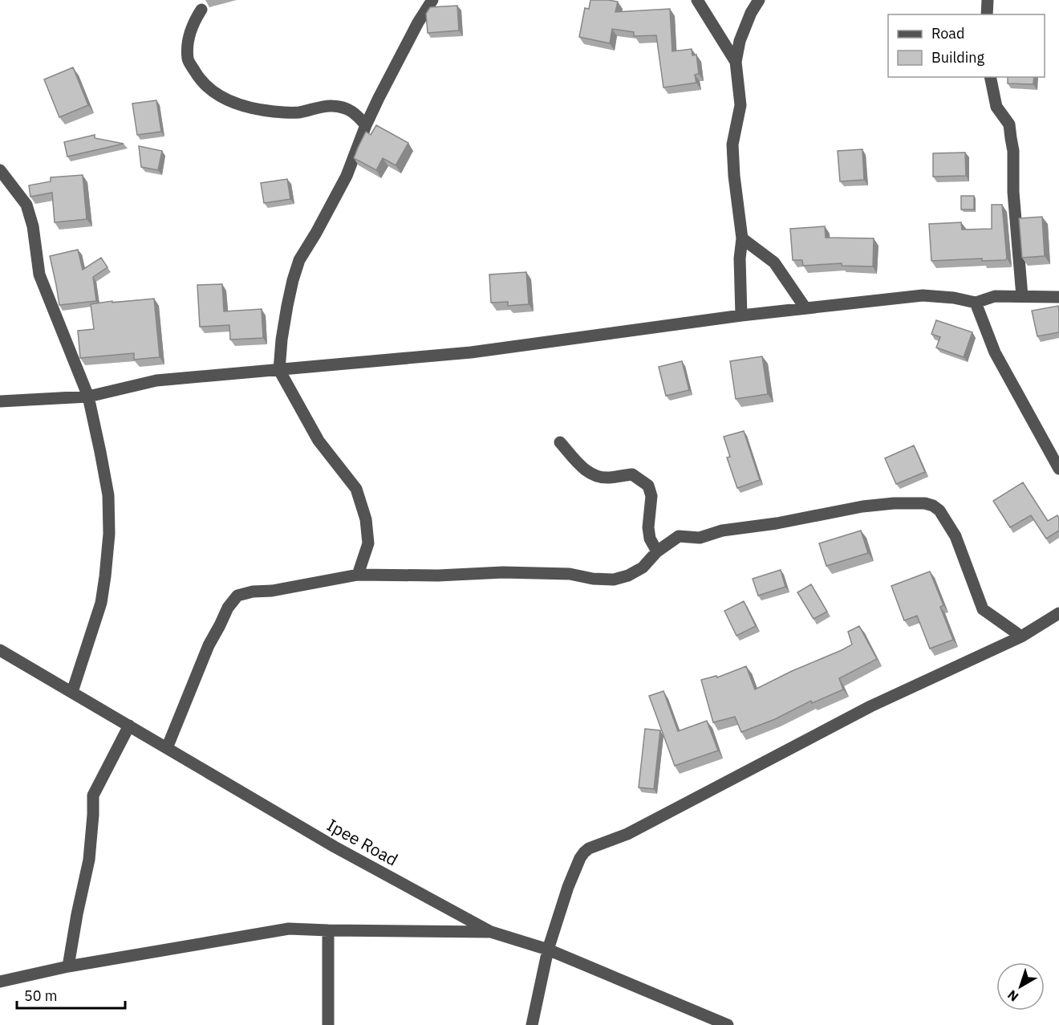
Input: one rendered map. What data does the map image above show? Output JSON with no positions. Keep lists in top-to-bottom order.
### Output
{
  "streets": {
    "street": ["Ipee Road"]
  },
  "legend": ["Road", "Building"],
  "scale_bar": "50 m",
  "north": "bottom left"
}
